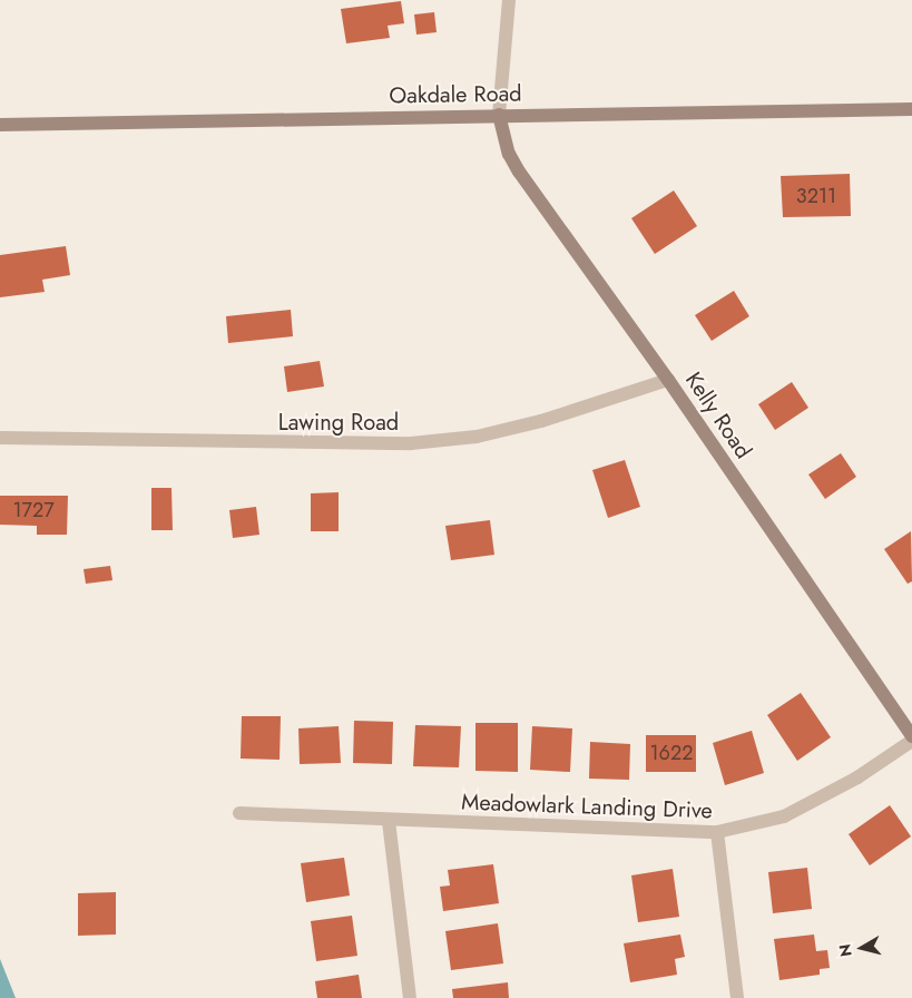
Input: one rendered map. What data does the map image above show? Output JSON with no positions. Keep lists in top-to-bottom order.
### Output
{
  "streets": {
    "main road": ["Oakdale Road", "Kelly Road"],
    "street": ["Lawing Road", "Meadowlark Landing Drive"]
  },
  "crossings": [
    ["Oakdale Road", "Kelly Road"],
    ["Kelly Road", "Lawing Road"]
  ],
  "house_numbers": ["3211", "1727", "1622"],
  "north": "left"
}
